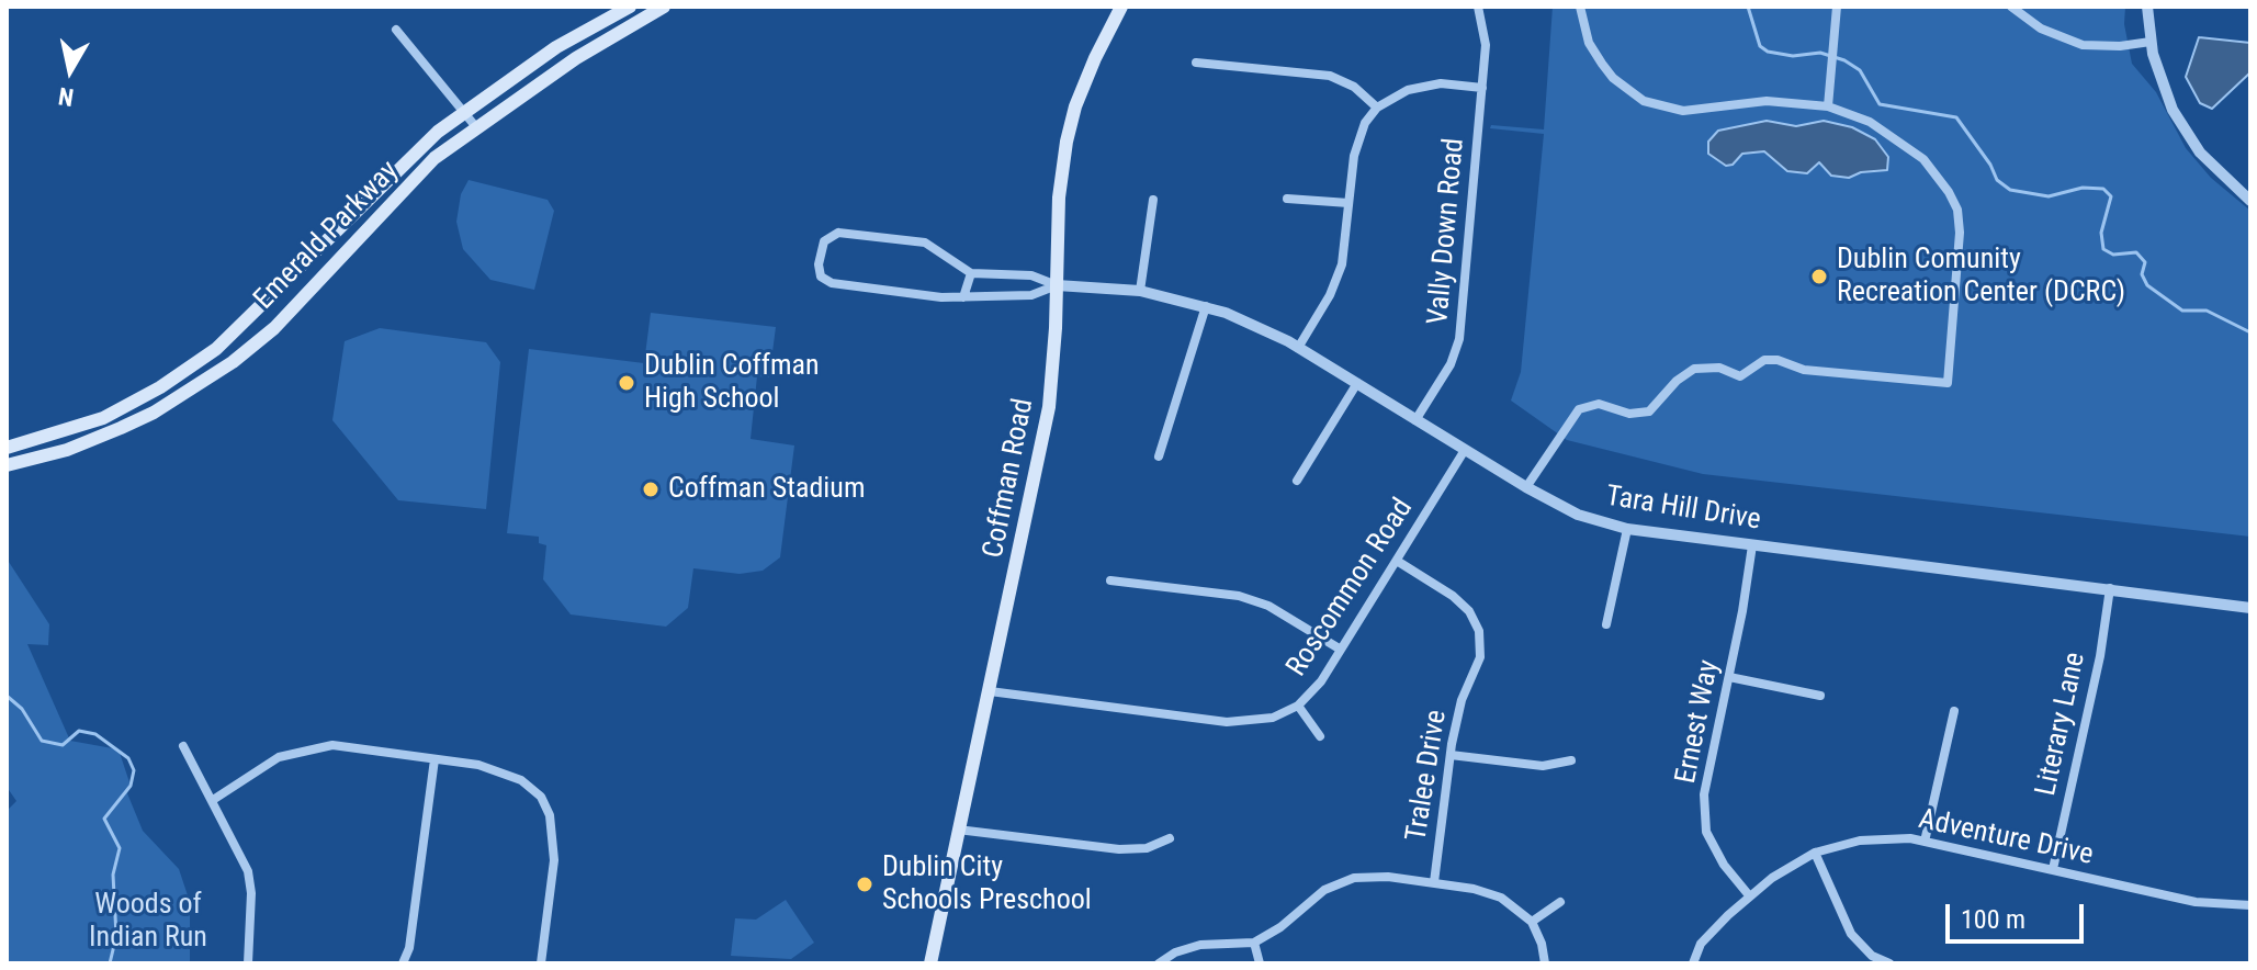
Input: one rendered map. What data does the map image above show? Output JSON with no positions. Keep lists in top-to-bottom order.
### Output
{
  "streets": {
    "main road": ["Emerald Parkway", "Coffman Road"],
    "street": [
      "Vally Down Road",
      "Tara Hill Drive",
      "Roscommon Road",
      "Ernest Way",
      "Literary Lane",
      "Tralee Drive",
      "Adventure Drive"
    ]
  },
  "crossings": [
    ["Vally Down Road", "Tara Hill Drive"],
    ["Coffman Road", "Tara Hill Drive"],
    ["Coffman Road", "Roscommon Road"],
    ["Tara Hill Drive", "Roscommon Road"],
    ["Tara Hill Drive", "Ernest Way"],
    ["Tara Hill Drive", "Literary Lane"],
    ["Roscommon Road", "Tralee Drive"],
    ["Ernest Way", "Adventure Drive"],
    ["Literary Lane", "Adventure Drive"]
  ],
  "parks": ["Woods of Indian Run"],
  "places": [
    "Dublin Comunity Recreation Center (DCRC)",
    "Dublin Coffman High School",
    "Coffman Stadium",
    "Dublin City Schools Preschool"
  ],
  "scale_bar": "100 m",
  "north": "bottom"
}
